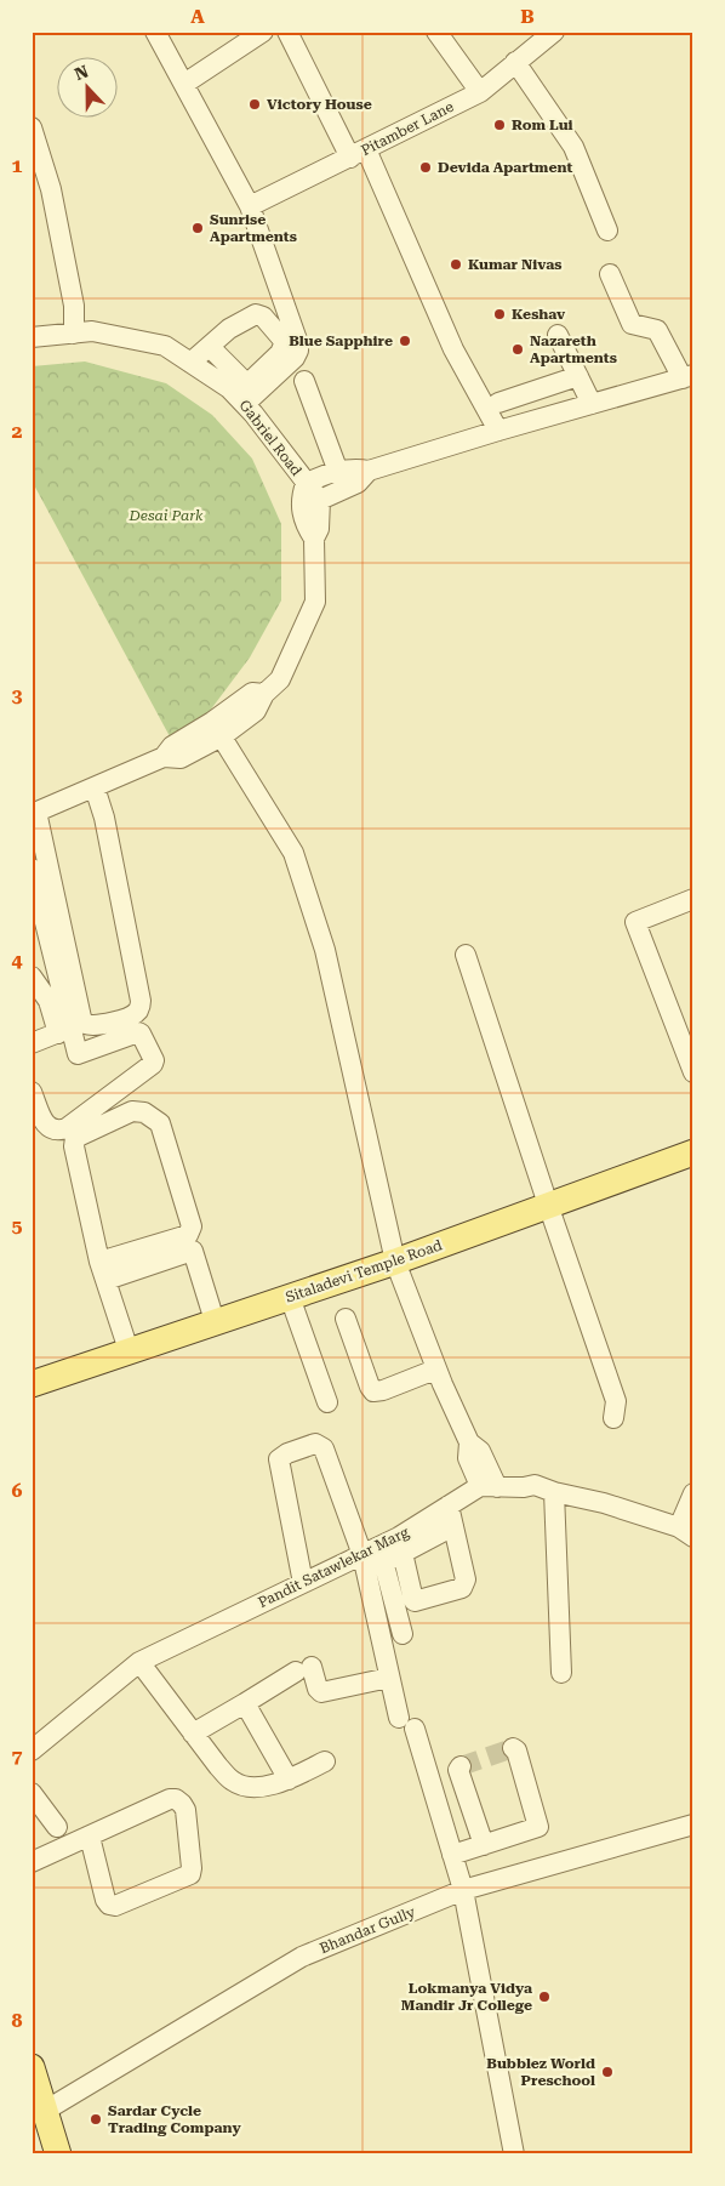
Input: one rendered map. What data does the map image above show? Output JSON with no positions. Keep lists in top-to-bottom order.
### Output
{
  "streets": {
    "main road": ["Sitaladevi Temple Road"],
    "street": [
      "Pitamber Lane",
      "Gabriel Road",
      "Pandit Satawlekar Marg",
      "Bhandar Gully"
    ]
  },
  "parks": ["Desai Park"],
  "places": [
    "Victory House",
    "Rom Lui",
    "Devida Apartment",
    "Sunrise Apartments",
    "Kumar Nivas",
    "Keshav",
    "Blue Sapphire",
    "Nazareth Apartments",
    "Lokmanya Vidya Mandir Jr College",
    "Bubblez World Preschool",
    "Sardar Cycle Trading Company"
  ],
  "north": "top",
  "grid": {
    "columns": ["A", "B"],
    "rows": [
      "1",
      "2",
      "3",
      "4",
      "5",
      "6",
      "7",
      "8"
    ]
  }
}
